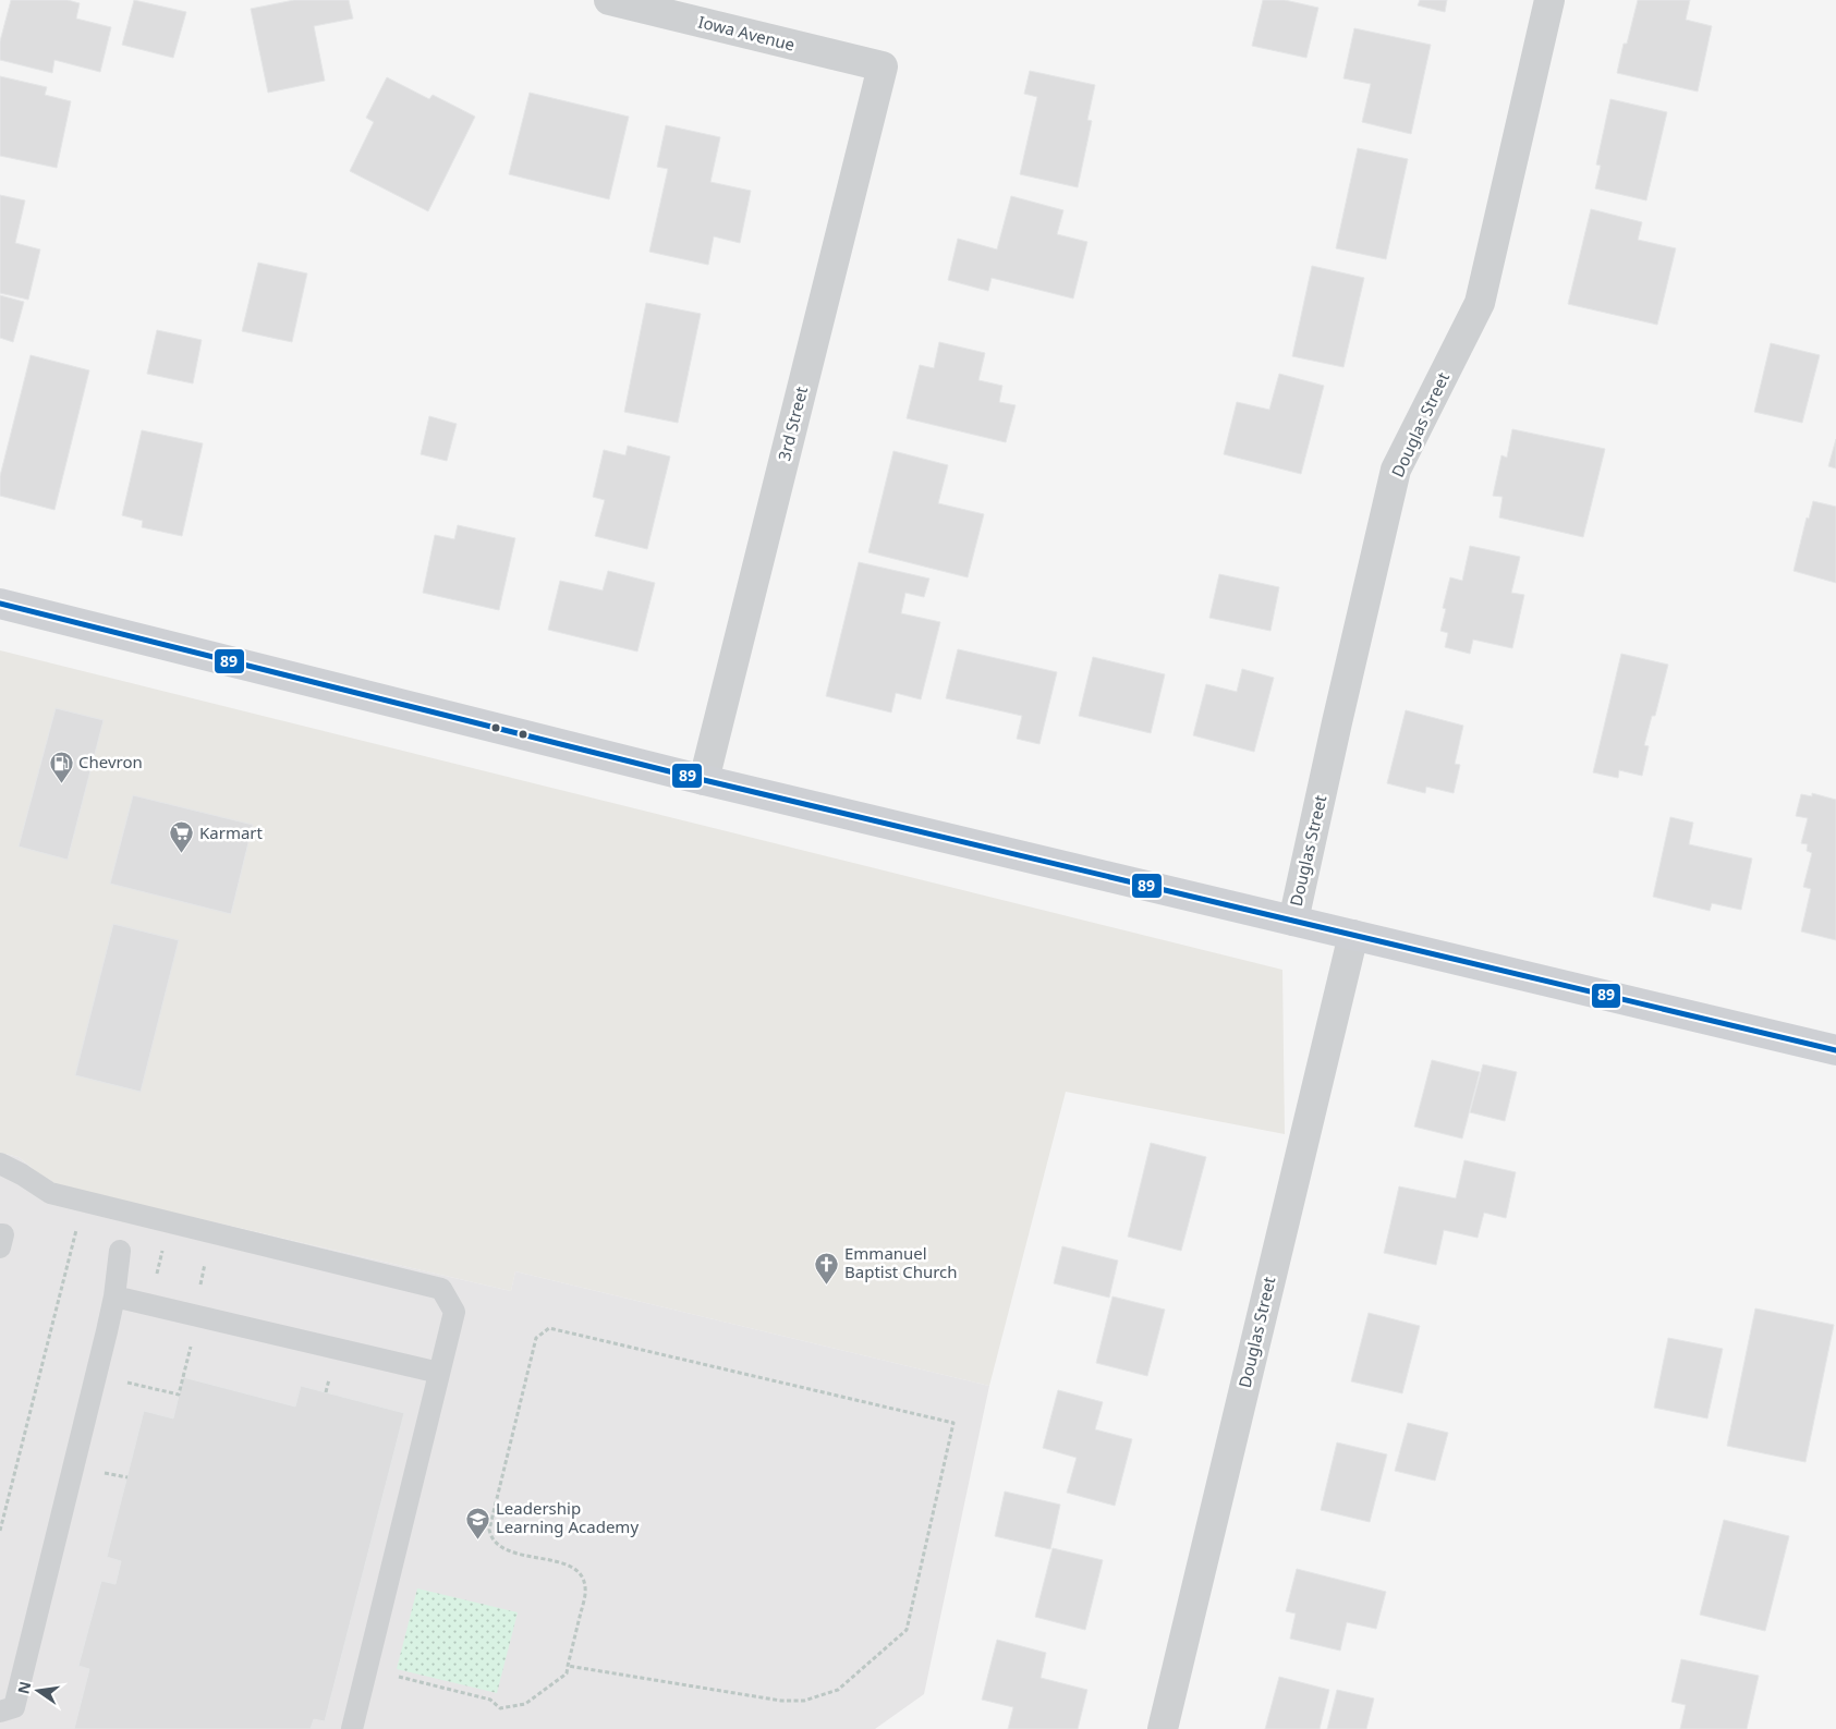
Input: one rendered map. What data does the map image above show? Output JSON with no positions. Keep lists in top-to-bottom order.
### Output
{
  "streets": {
    "street": ["Iowa Avenue", "3rd Street", "Douglas Street"]
  },
  "crossings": [
    ["Iowa Avenue", "3rd Street"]
  ],
  "places": {
    "fuel station": ["Chevron"],
    "supermarket": ["Karmart"],
    "church": ["Emmanuel Baptist Church"],
    "school or university": ["Leadership Learning Academy"]
  },
  "lines": ["transit line 89"],
  "north": "left"
}
